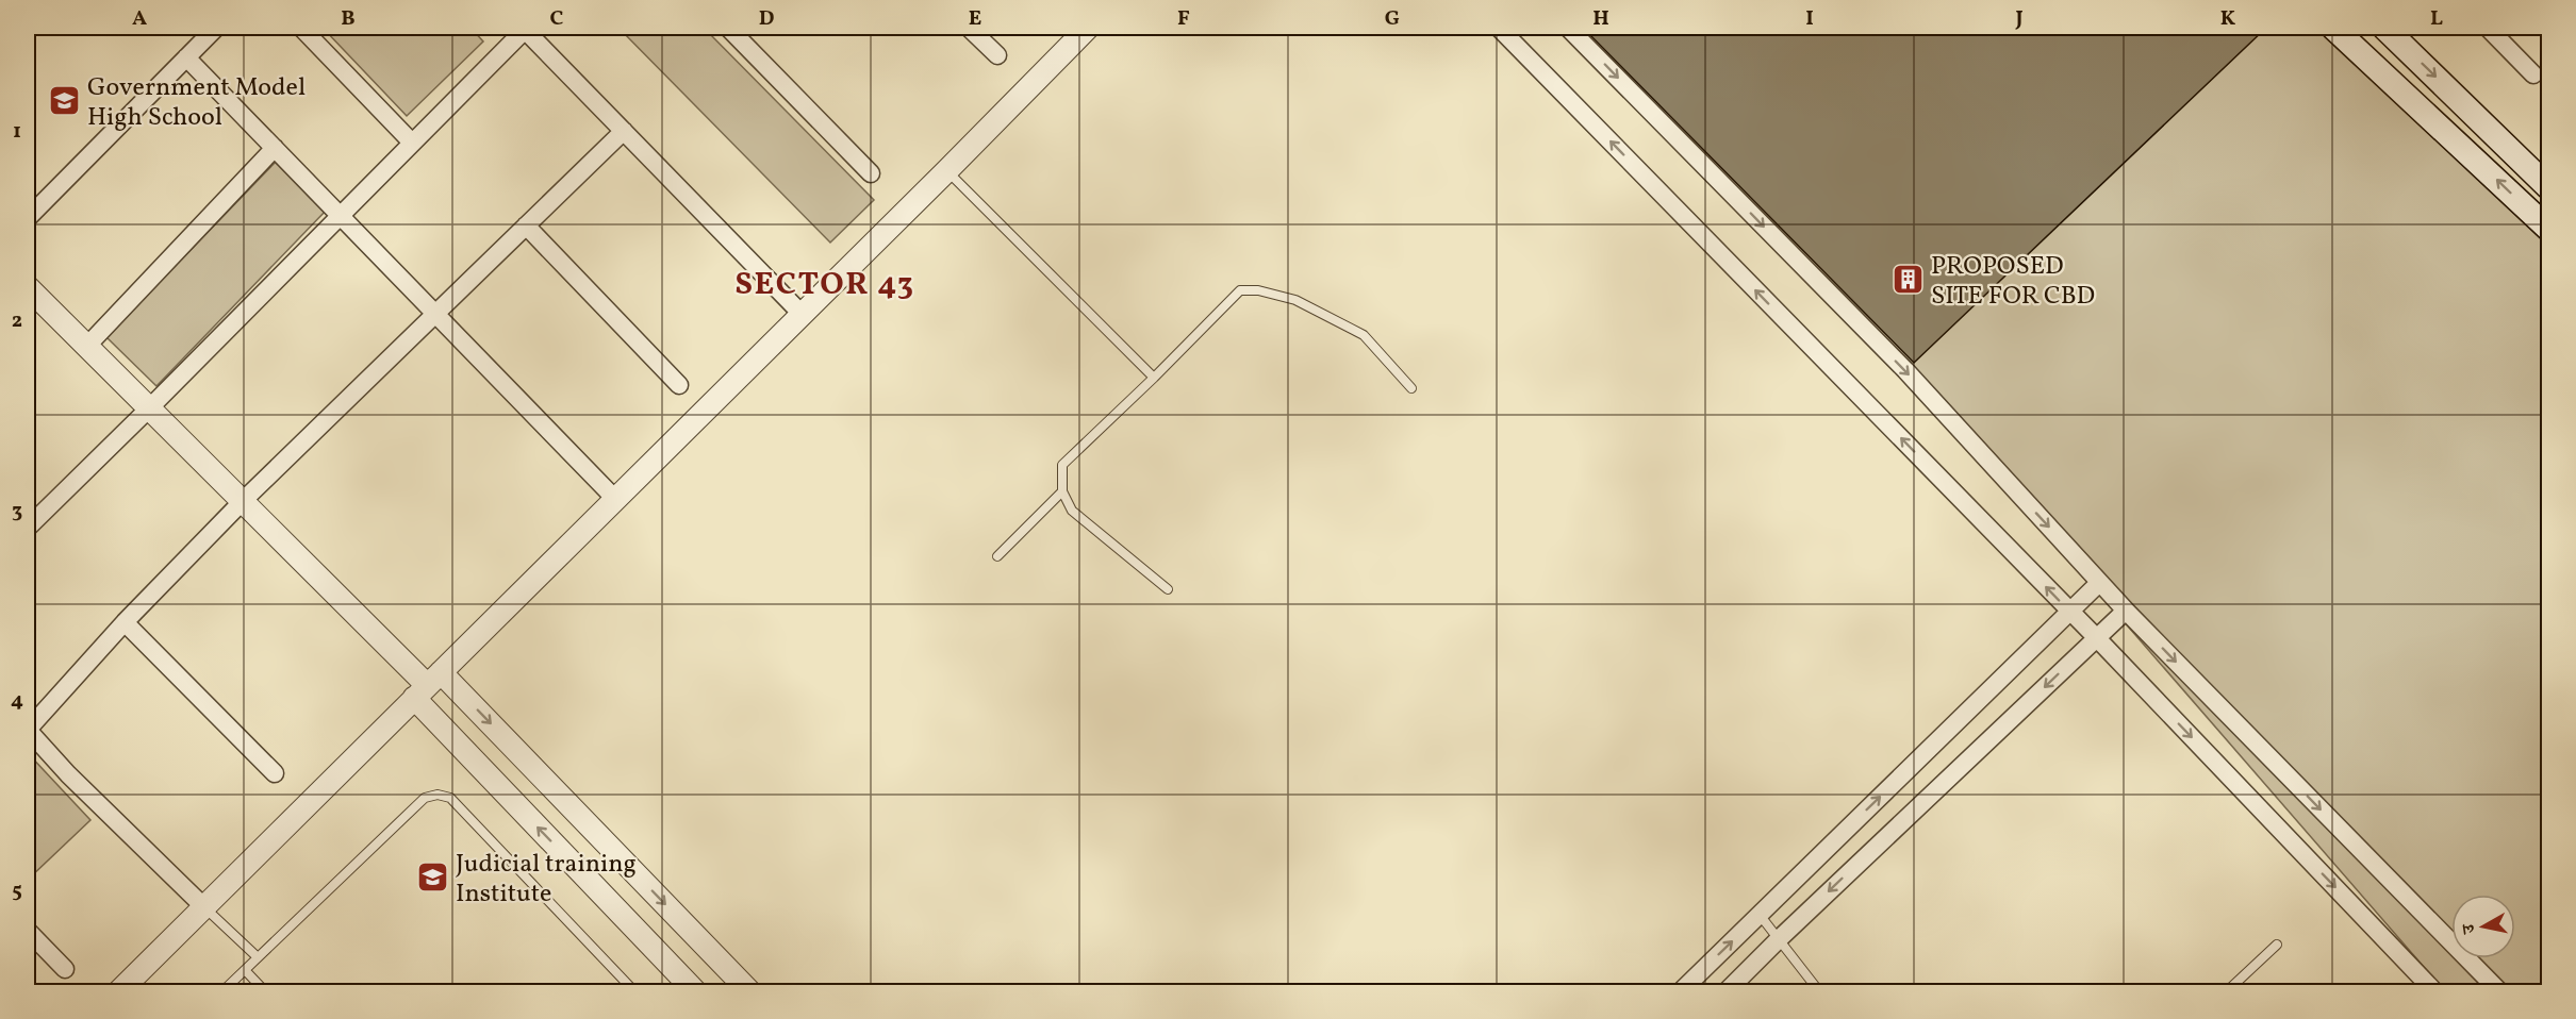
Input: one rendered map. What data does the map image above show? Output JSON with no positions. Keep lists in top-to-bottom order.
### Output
{
  "districts": ["SECTOR 43"],
  "places": {
    "school or university": ["Government Model High School", "Judicial training Institute"],
    "building": ["PROPOSED SITE FOR CBD"]
  },
  "north": "left",
  "grid": {
    "columns": [
      "A",
      "B",
      "C",
      "D",
      "E",
      "F",
      "G",
      "H",
      "I",
      "J",
      "K",
      "L"
    ],
    "rows": [
      "1",
      "2",
      "3",
      "4",
      "5"
    ]
  }
}
